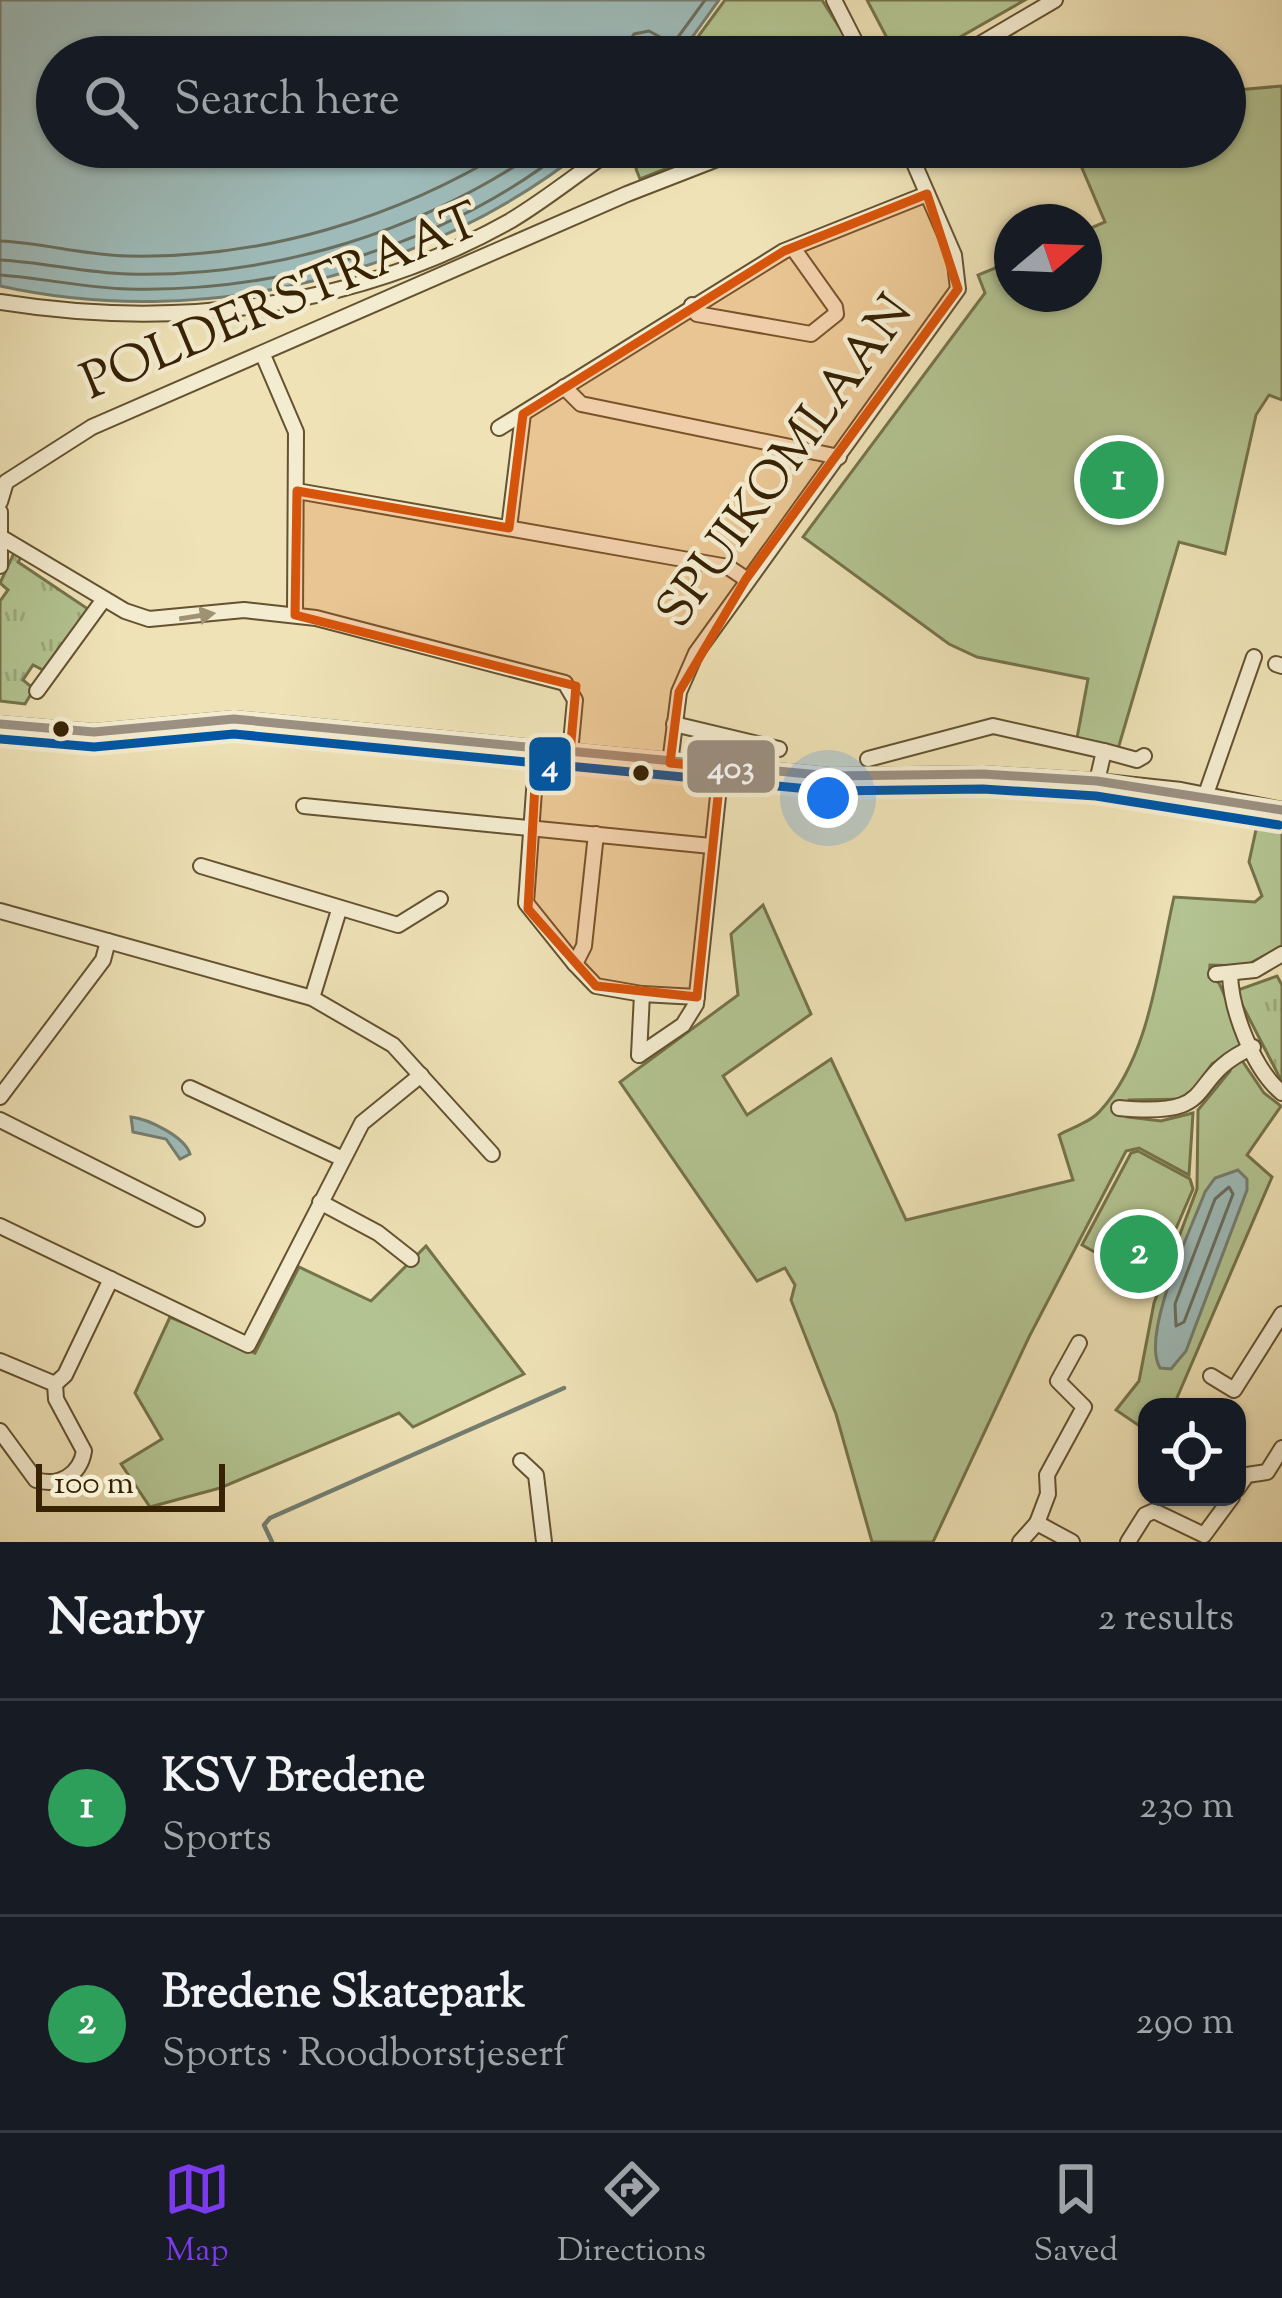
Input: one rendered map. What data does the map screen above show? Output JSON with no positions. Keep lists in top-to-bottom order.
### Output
{
  "streets": {
    "street": ["POLDERSTRAAT", "SPUIKOMLAAN"]
  },
  "lines": ["transit line 403", "transit line 4"],
  "scale_bar": "100 m",
  "north": "right",
  "page": {
    "search": "Search here",
    "pins": ["1", "2"],
    "scale": "100 m",
    "heading": ["Nearby", "2 results"],
    "list": [
      {
        "mark": "1",
        "name": "KSV Bredene",
        "note": "Sports",
        "value": "230 m"
      },
      {
        "mark": "2",
        "name": "Bredene Skatepark",
        "note": "Sports · Roodborstjeserf",
        "value": "290 m"
      }
    ],
    "nav": ["Map", "Directions", "Saved"]
  }
}
